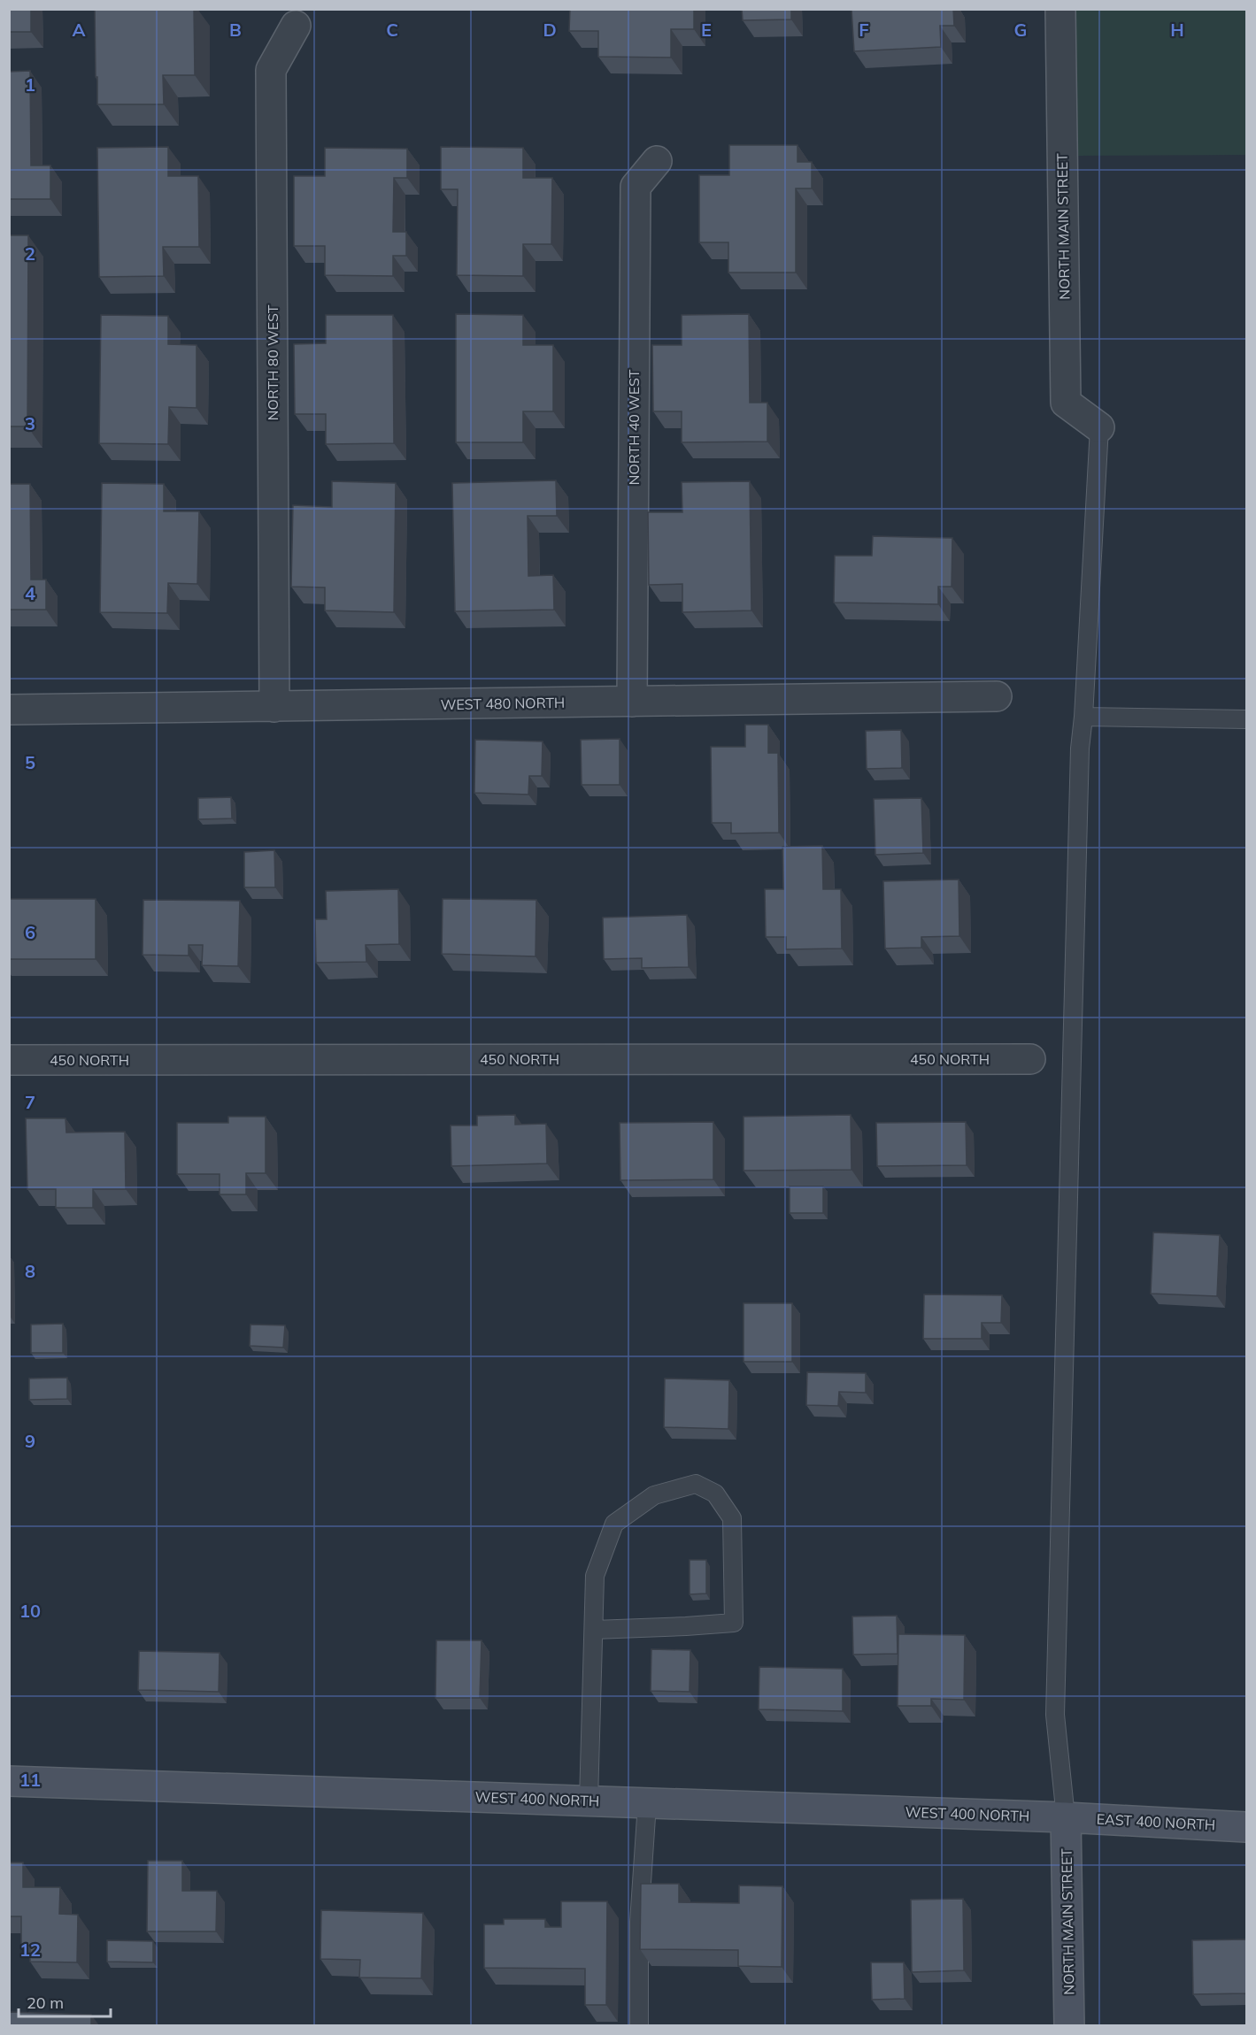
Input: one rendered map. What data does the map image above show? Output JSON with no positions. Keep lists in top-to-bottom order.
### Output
{
  "streets": {
    "street": [
      "NORTH MAIN STREET",
      "NORTH 80 WEST",
      "NORTH 40 WEST",
      "WEST 480 NORTH",
      "450 NORTH",
      "WEST 400 NORTH",
      "EAST 400 NORTH"
    ]
  },
  "crossings": [
    ["NORTH MAIN STREET", "WEST 400 NORTH"],
    ["NORTH MAIN STREET", "EAST 400 NORTH"],
    ["NORTH 80 WEST", "WEST 480 NORTH"],
    ["NORTH 40 WEST", "WEST 480 NORTH"],
    ["WEST 400 NORTH", "EAST 400 NORTH"]
  ],
  "scale_bar": "20 m",
  "grid": {
    "columns": [
      "A",
      "B",
      "C",
      "D",
      "E",
      "F",
      "G",
      "H"
    ],
    "rows": [
      "1",
      "2",
      "3",
      "4",
      "5",
      "6",
      "7",
      "8",
      "9",
      "10",
      "11",
      "12"
    ]
  }
}
